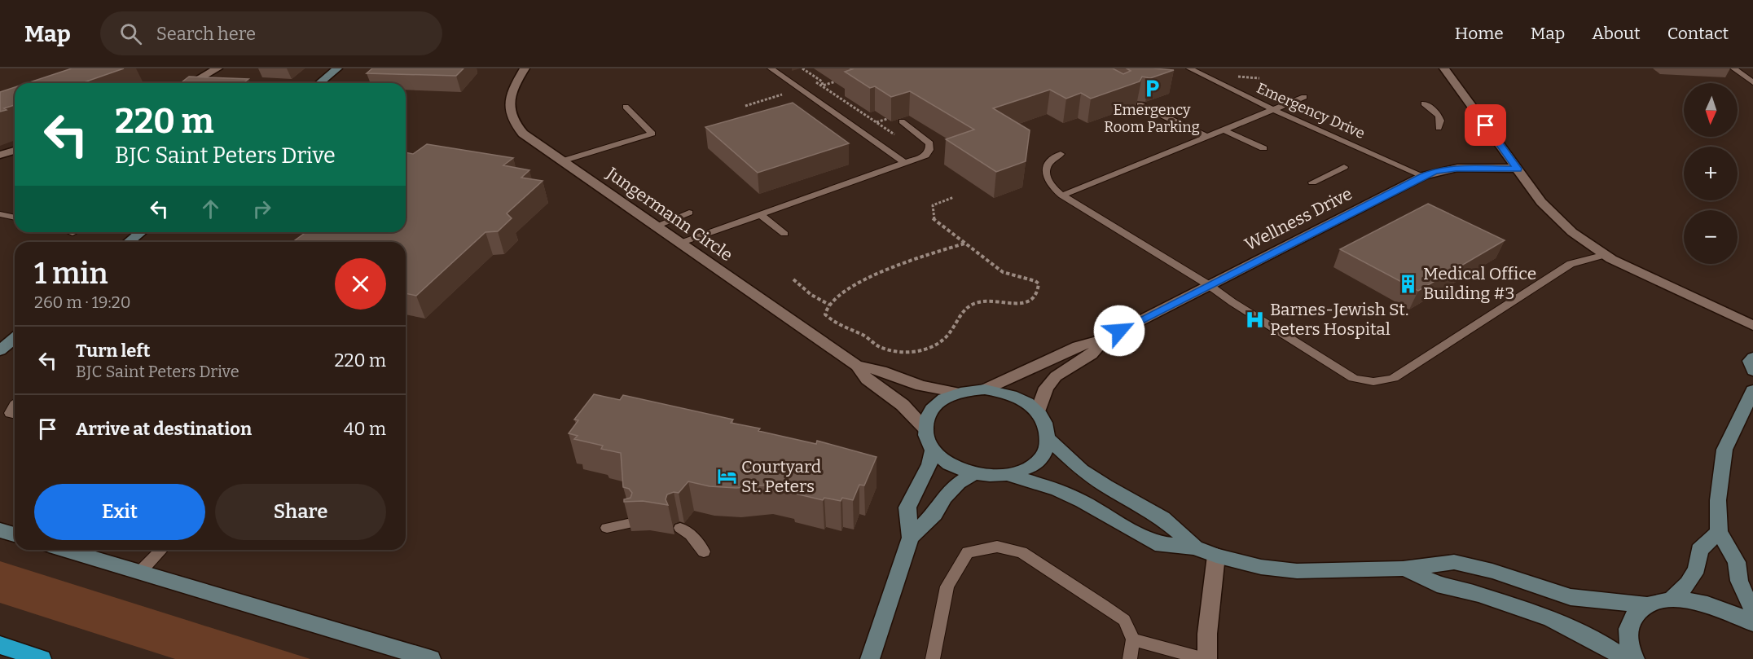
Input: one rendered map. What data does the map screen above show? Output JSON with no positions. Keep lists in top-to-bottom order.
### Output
{
  "streets": {
    "street": ["Jungermann Circle", "Wellness Drive"],
    "lane": ["Emergency Drive"]
  },
  "crossings": [
    ["Emergency Drive", "Wellness Drive"],
    ["Jungermann Circle", "Wellness Drive"]
  ],
  "places": {
    "parking": ["Emergency Room Parking"],
    "building": ["Medical Office Building #3"],
    "hospital": ["Barnes-Jewish St. Peters Hospital"],
    "hotel": ["Courtyard St. Peters"]
  },
  "north": "bottom",
  "page": {
    "header": "Map",
    "search": "Search here",
    "nav": [
      "Home",
      "Map",
      "About",
      "Contact"
    ],
    "map_buttons": ["+", "−"],
    "turn": ["220 m", "BJC Saint Peters Drive"],
    "heading": ["1 min", "260 m · 19:20"],
    "list": [
      {
        "name": "Turn left",
        "note": "BJC Saint Peters Drive",
        "value": "220 m"
      },
      {
        "name": "Arrive at destination",
        "value": "40 m"
      }
    ],
    "buttons": ["Exit", "Share"]
  }
}
